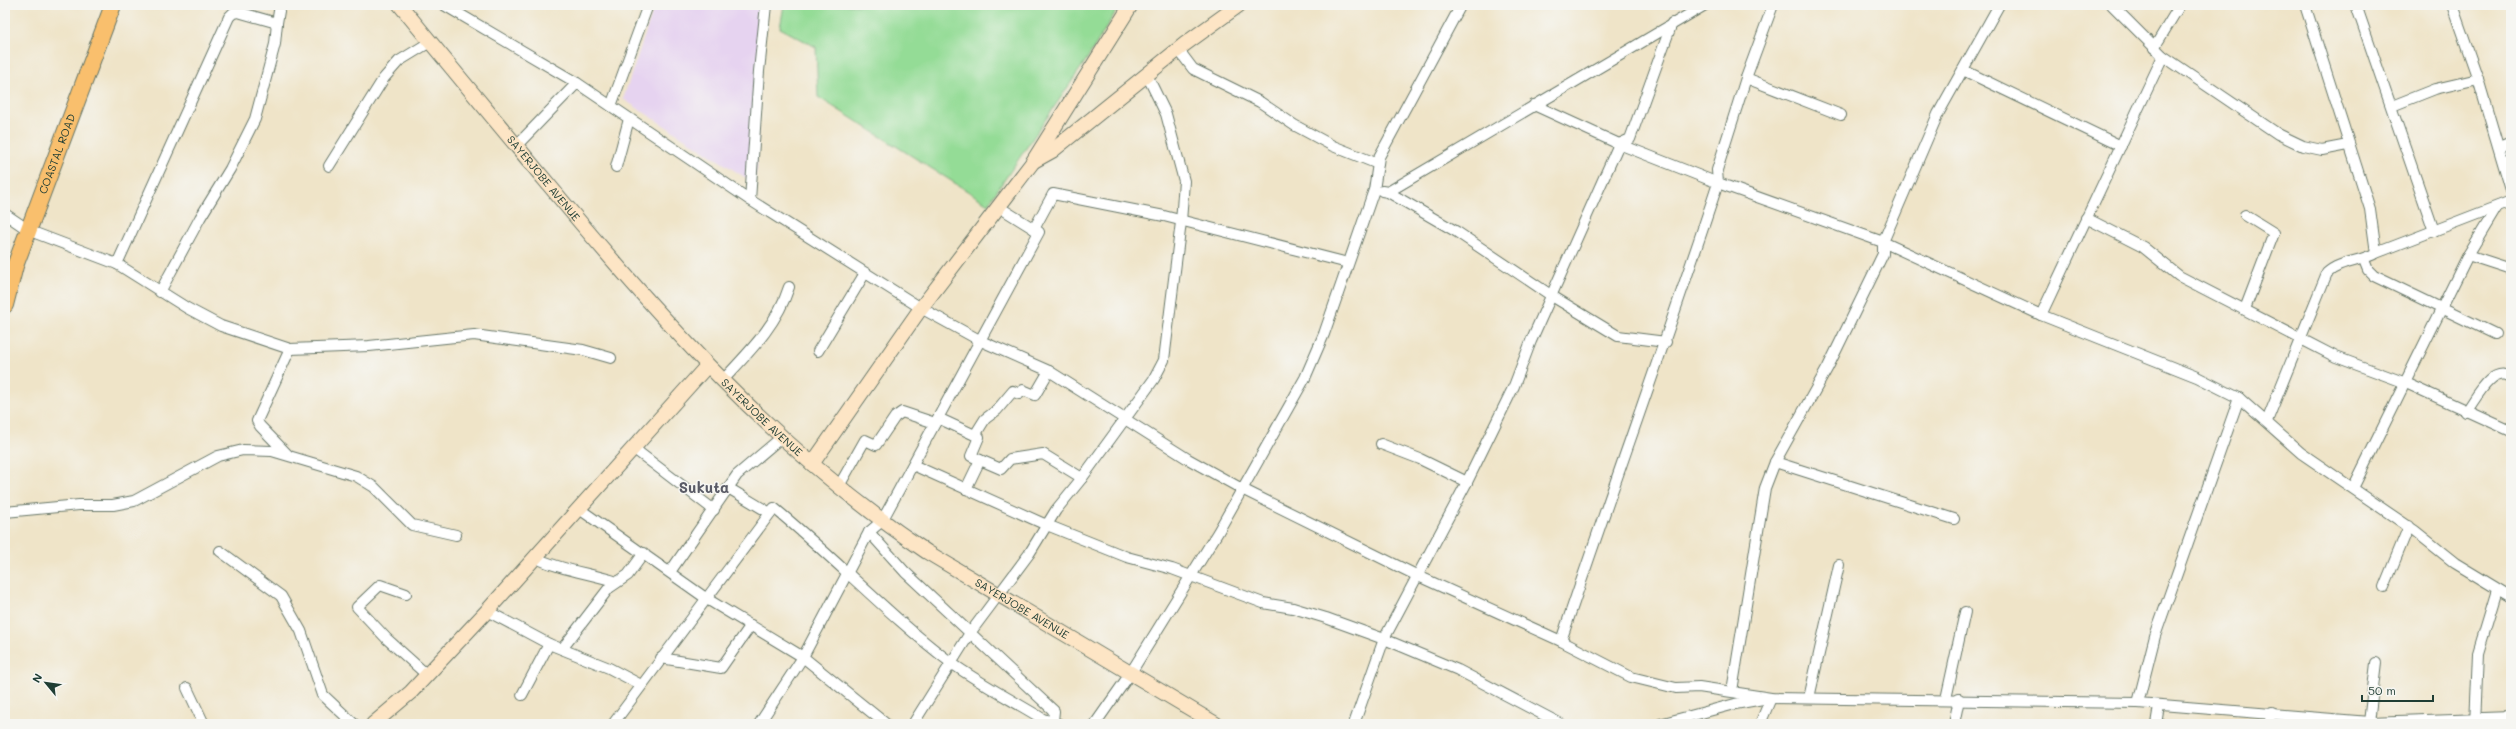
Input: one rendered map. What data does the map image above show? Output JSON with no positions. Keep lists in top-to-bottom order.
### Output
{
  "streets": {
    "main road": ["COASTAL ROAD"],
    "street": ["SAYERJOBE AVENUE"]
  },
  "districts": ["Sukuta"],
  "scale_bar": "50 m",
  "north": "top left"
}
